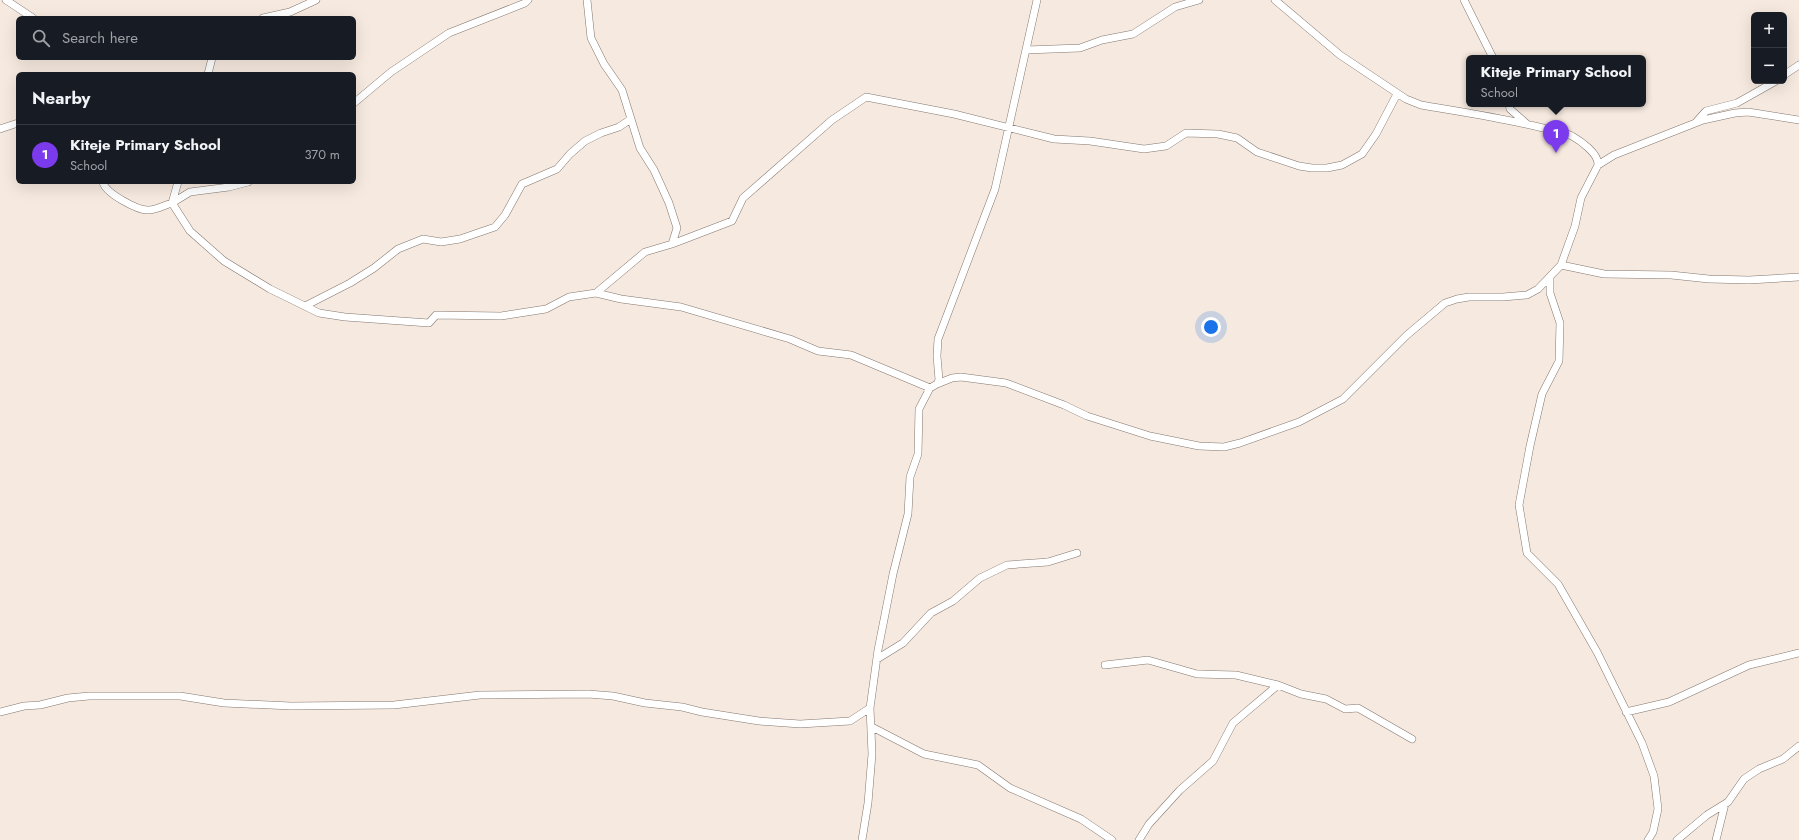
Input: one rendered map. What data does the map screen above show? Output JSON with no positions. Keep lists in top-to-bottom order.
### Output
{
  "page": {
    "map_buttons": ["+", "−"],
    "search": "Search here",
    "popup": ["Kiteje Primary School", "School"],
    "heading": "Nearby",
    "pins": "1",
    "list": [
      {
        "mark": "1",
        "name": "Kiteje Primary School",
        "note": "School",
        "value": "370 m"
      }
    ]
  }
}
